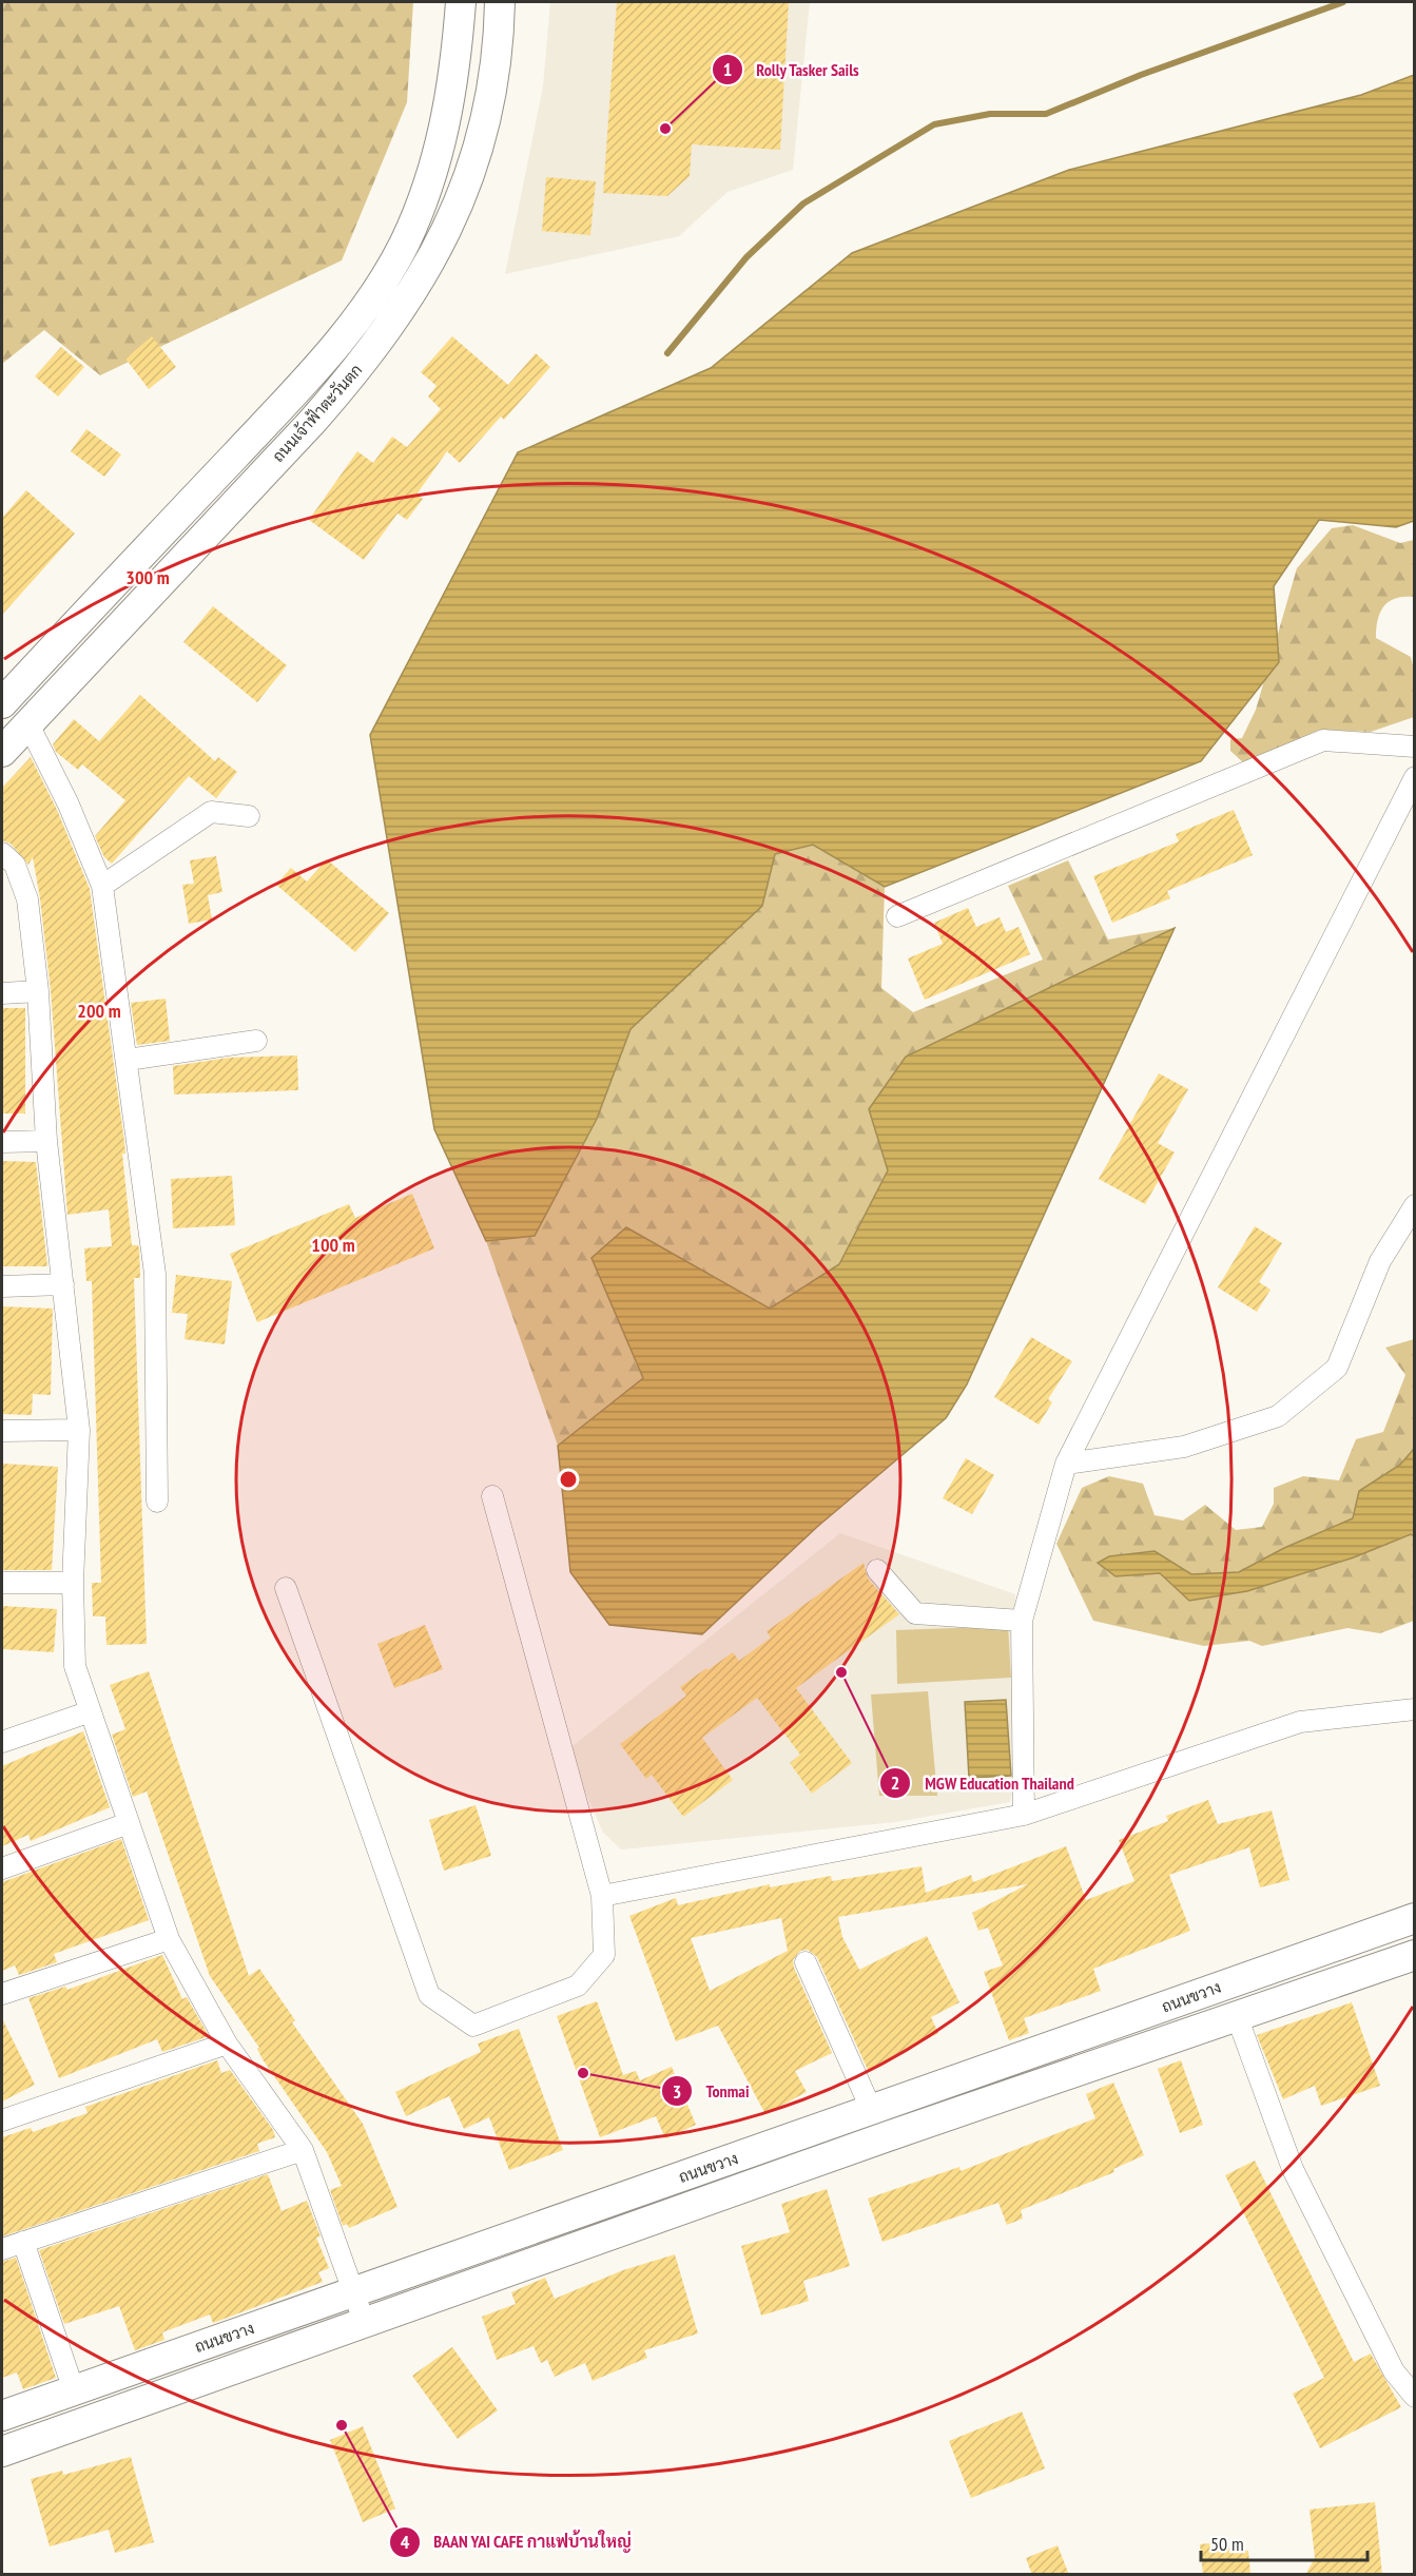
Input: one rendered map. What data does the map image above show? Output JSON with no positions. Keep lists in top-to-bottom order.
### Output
{
  "streets": {
    "main road": ["ถนนเจ้าฟ้าตะวันตก", "ถนนขวาง"]
  },
  "places": [
    "Rolly Tasker Sails",
    "MGW Education Thailand",
    "Tonmai",
    "BAAN YAI CAFE กาแฟบ้านใหญ่"
  ],
  "scale_bar": "50 m",
  "rings": ["300 m", "200 m", "100 m"]
}
